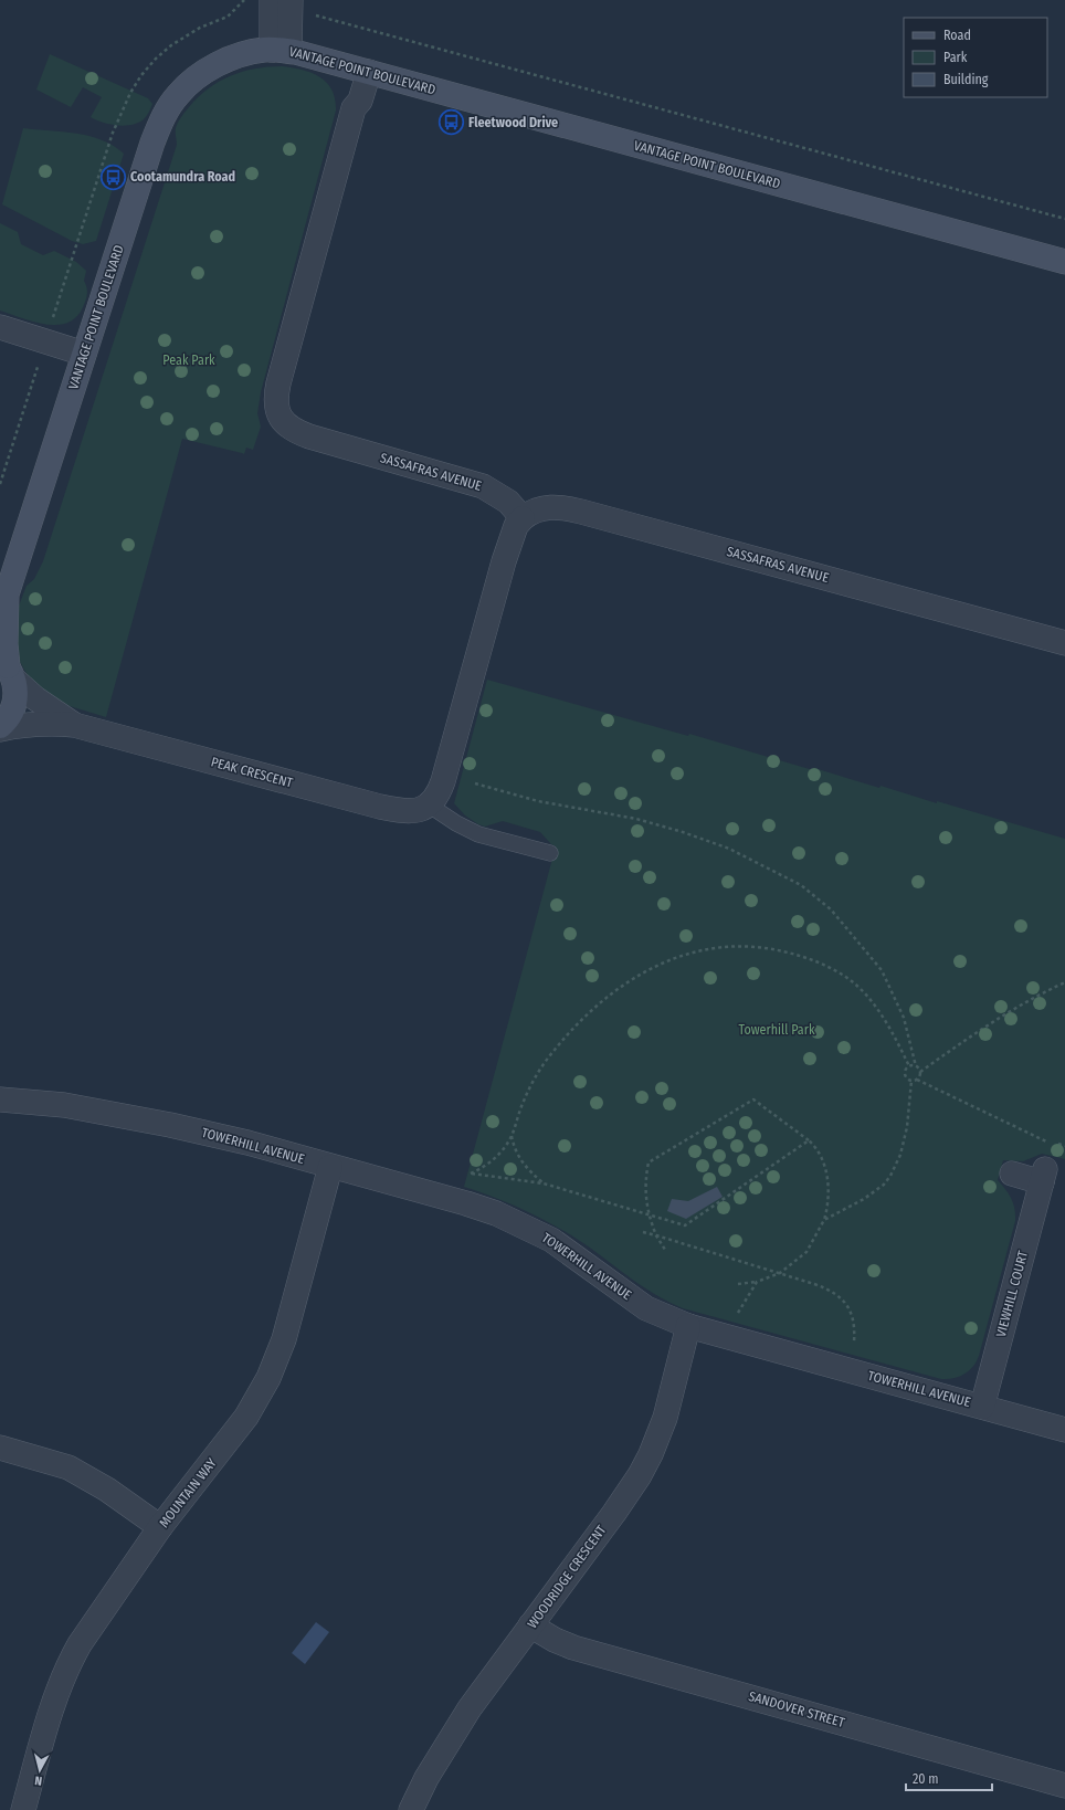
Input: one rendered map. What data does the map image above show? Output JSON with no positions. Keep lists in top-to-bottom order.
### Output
{
  "streets": {
    "street": [
      "VANTAGE POINT BOULEVARD",
      "SASSAFRAS AVENUE",
      "PEAK CRESCENT",
      "TOWERHILL AVENUE",
      "VIEWHILL COURT",
      "MOUNTAIN WAY",
      "WOODRIDGE CRESCENT",
      "SANDOVER STREET"
    ]
  },
  "crossings": [
    ["VANTAGE POINT BOULEVARD", "SASSAFRAS AVENUE"],
    ["VANTAGE POINT BOULEVARD", "PEAK CRESCENT"],
    ["TOWERHILL AVENUE", "VIEWHILL COURT"],
    ["TOWERHILL AVENUE", "MOUNTAIN WAY"],
    ["TOWERHILL AVENUE", "WOODRIDGE CRESCENT"],
    ["WOODRIDGE CRESCENT", "SANDOVER STREET"]
  ],
  "parks": ["Peak Park", "Towerhill Park"],
  "places": {
    "bus stop": ["Fleetwood Drive", "Cootamundra Road"]
  },
  "legend": ["Road", "Park", "Building"],
  "scale_bar": "20 m",
  "north": "bottom"
}
